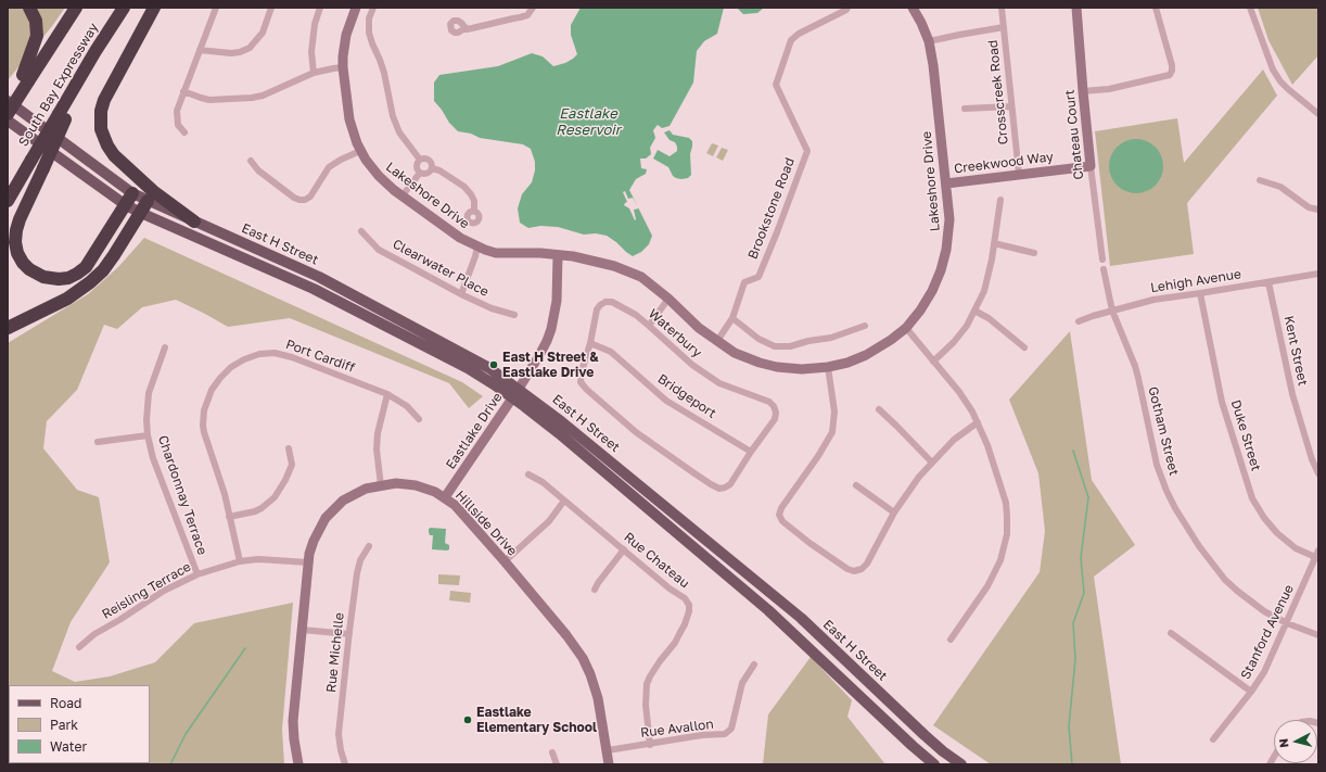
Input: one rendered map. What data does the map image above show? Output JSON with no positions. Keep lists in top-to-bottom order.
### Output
{
  "streets": {
    "highway": ["South Bay Expressway"],
    "main road": ["East H Street"],
    "street": [
      "Crosscreek Road",
      "Chateau Court",
      "Creekwood Way",
      "Lakeshore Drive",
      "Brookstone Road",
      "Clearwater Place",
      "Lehigh Avenue",
      "Waterbury",
      "Kent Street",
      "Port Cardiff",
      "Bridgeport",
      "Eastlake Drive",
      "Gotham Street",
      "Duke Street",
      "Chardonnay Terrace",
      "Hillside Drive",
      "Rue Chateau",
      "Reisling Terrace",
      "Stanford Avenue",
      "Rue Michelle",
      "Rue Avallon"
    ]
  },
  "crossings": [
    ["South Bay Expressway", "East H Street"],
    ["Crosscreek Road", "Creekwood Way"],
    ["Chateau Court", "Creekwood Way"],
    ["Creekwood Way", "Lakeshore Drive"],
    ["Lakeshore Drive", "Brookstone Road"],
    ["Lakeshore Drive", "Eastlake Drive"],
    ["East H Street", "Eastlake Drive"],
    ["Lehigh Avenue", "Kent Street"],
    ["Lehigh Avenue", "Gotham Street"],
    ["Lehigh Avenue", "Duke Street"],
    ["Waterbury", "Bridgeport"],
    ["Port Cardiff", "Reisling Terrace"],
    ["Eastlake Drive", "Hillside Drive"],
    ["Gotham Street", "Stanford Avenue"],
    ["Duke Street", "Stanford Avenue"],
    ["Chardonnay Terrace", "Reisling Terrace"],
    ["Hillside Drive", "Reisling Terrace"],
    ["Hillside Drive", "Rue Avallon"],
    ["Rue Chateau", "Rue Avallon"]
  ],
  "water": ["Eastlake Reservoir"],
  "places": ["East H Street & Eastlake Drive", "Eastlake Elementary School"],
  "legend": ["Road", "Park", "Water"],
  "north": "left"
}
